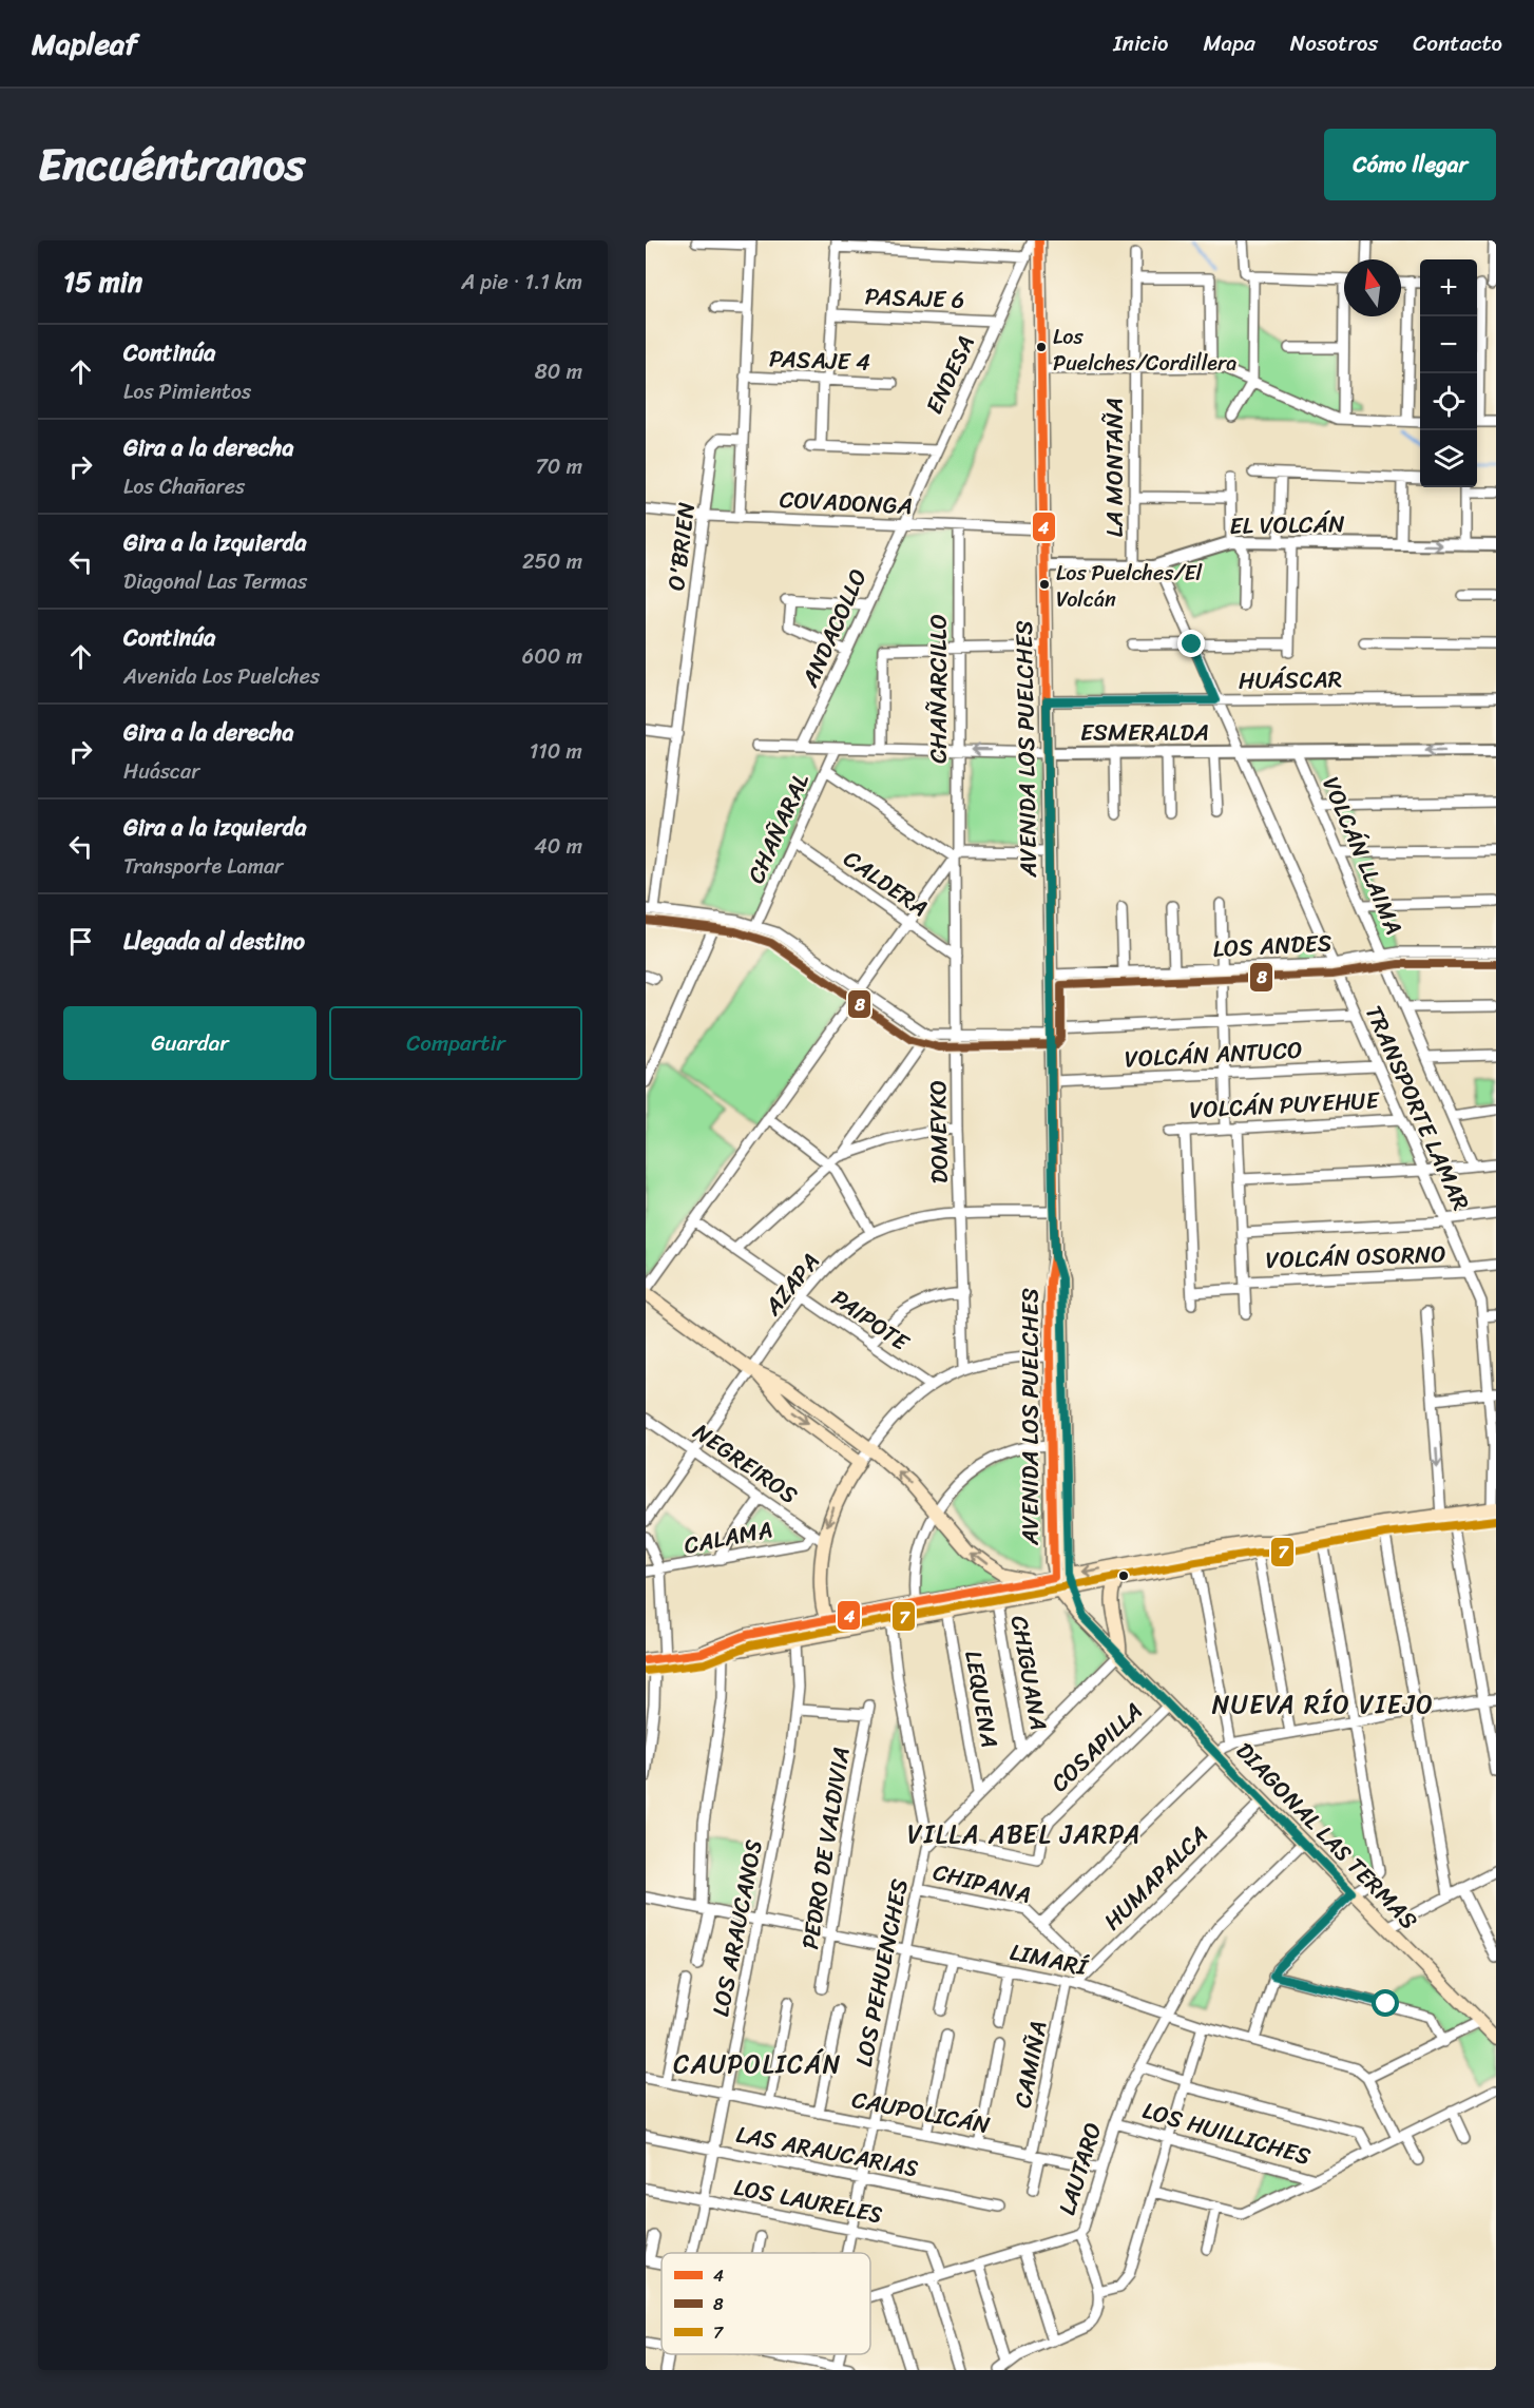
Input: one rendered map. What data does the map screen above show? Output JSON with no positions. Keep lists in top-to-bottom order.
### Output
{
  "streets": {
    "main road": ["AVENIDA LOS PUELCHES", "DIAGONAL LAS TERMAS"],
    "street": [
      "PASAJE 6",
      "PASAJE 4",
      "ENDESA",
      "LA MONTAÑA",
      "COVADONGA",
      "EL VOLCÁN",
      "O'BRIEN",
      "ANDACOLLO",
      "HUÁSCAR",
      "CHAÑARCILLO",
      "ESMERALDA",
      "CHAÑARAL",
      "VOLCÁN LLAIMA",
      "CALDERA",
      "LOS ANDES",
      "VOLCÁN ANTUCO",
      "VOLCÁN PUYEHUE",
      "TRANSPORTE LAMAR",
      "DOMEYKO",
      "VOLCÁN OSORNO",
      "AZAPA",
      "PAIPOTE",
      "NEGREIROS",
      "CALAMA",
      "CHIGUANA",
      "LEQUENA",
      "COSAPILLA",
      "PEDRO DE VALDIVIA",
      "HUMAPALCA",
      "CHIPANA",
      "LOS ARAUCANOS",
      "LIMARÍ",
      "LOS PEHUENCHES",
      "CAMIÑA",
      "CAUPOLICÁN",
      "LOS HUILLICHES",
      "LAS ARAUCARIAS",
      "LAUTARO",
      "LOS LAURELES"
    ]
  },
  "crossings": [
    ["PASAJE 6", "ENDESA"],
    ["ENDESA", "COVADONGA"],
    ["ENDESA", "ANDACOLLO"],
    ["LA MONTAÑA", "EL VOLCÁN"],
    ["COVADONGA", "O'BRIEN"],
    ["COVADONGA", "ANDACOLLO"],
    ["COVADONGA", "CHAÑARCILLO"],
    ["COVADONGA", "AVENIDA LOS PUELCHES"],
    ["EL VOLCÁN", "AVENIDA LOS PUELCHES"],
    ["EL VOLCÁN", "TRANSPORTE LAMAR"],
    ["ANDACOLLO", "ESMERALDA"],
    ["HUÁSCAR", "AVENIDA LOS PUELCHES"],
    ["HUÁSCAR", "TRANSPORTE LAMAR"],
    ["CHAÑARCILLO", "ESMERALDA"],
    ["CHAÑARCILLO", "DOMEYKO"],
    ["ESMERALDA", "AVENIDA LOS PUELCHES"],
    ["ESMERALDA", "CHAÑARAL"],
    ["ESMERALDA", "VOLCÁN LLAIMA"],
    ["ESMERALDA", "TRANSPORTE LAMAR"],
    ["AVENIDA LOS PUELCHES", "LOS ANDES"],
    ["AVENIDA LOS PUELCHES", "VOLCÁN ANTUCO"],
    ["AVENIDA LOS PUELCHES", "AZAPA"],
    ["AVENIDA LOS PUELCHES", "DIAGONAL LAS TERMAS"],
    ["CHAÑARAL", "CALDERA"],
    ["VOLCÁN LLAIMA", "LOS ANDES"],
    ["CALDERA", "DOMEYKO"],
    ["LOS ANDES", "TRANSPORTE LAMAR"],
    ["VOLCÁN ANTUCO", "TRANSPORTE LAMAR"],
    ["VOLCÁN PUYEHUE", "TRANSPORTE LAMAR"],
    ["TRANSPORTE LAMAR", "VOLCÁN OSORNO"],
    ["DOMEYKO", "AZAPA"],
    ["AZAPA", "PAIPOTE"],
    ["AZAPA", "NEGREIROS"],
    ["NEGREIROS", "CALAMA"],
    ["COSAPILLA", "DIAGONAL LAS TERMAS"],
    ["COSAPILLA", "LOS PEHUENCHES"],
    ["DIAGONAL LAS TERMAS", "HUMAPALCA"],
    ["DIAGONAL LAS TERMAS", "LAUTARO"],
    ["PEDRO DE VALDIVIA", "LOS ARAUCANOS"],
    ["PEDRO DE VALDIVIA", "LIMARÍ"],
    ["HUMAPALCA", "CHIPANA"],
    ["HUMAPALCA", "LIMARÍ"],
    ["HUMAPALCA", "CAMIÑA"],
    ["CHIPANA", "LOS PEHUENCHES"],
    ["LOS ARAUCANOS", "LIMARÍ"],
    ["LOS ARAUCANOS", "CAUPOLICÁN"],
    ["LOS ARAUCANOS", "LAS ARAUCARIAS"],
    ["LOS ARAUCANOS", "LOS LAURELES"],
    ["LIMARÍ", "LOS PEHUENCHES"],
    ["LIMARÍ", "CAMIÑA"],
    ["LIMARÍ", "LAUTARO"],
    ["LOS PEHUENCHES", "CAUPOLICÁN"],
    ["LOS PEHUENCHES", "LAS ARAUCARIAS"],
    ["LOS PEHUENCHES", "LOS LAURELES"],
    ["CAMIÑA", "CAUPOLICÁN"],
    ["CAUPOLICÁN", "LAUTARO"],
    ["LOS HUILLICHES", "LAUTARO"],
    ["LAUTARO", "LOS LAURELES"]
  ],
  "districts": ["NUEVA RÍO VIEJO", "VILLA ABEL JARPA", "CAUPOLICÁN"],
  "places": ["Los Puelches/Cordillera", "Los Puelches/El Volcán"],
  "lines": ["transit line 4", "transit line 8", "transit line 7"],
  "legend": ["4", "8", "7"],
  "north": "top",
  "page": {
    "header": "Mapleaf",
    "nav": [
      "Inicio",
      "Mapa",
      "Nosotros",
      "Contacto"
    ],
    "title": "Encuéntranos",
    "buttons": [
      "Cómo llegar",
      ["Guardar", "Compartir"]
    ],
    "heading": ["15 min", "A pie · 1.1 km"],
    "map_buttons": ["+", "−"],
    "list": [
      ["Continúa", "Los Pimientos", "80 m"],
      ["Gira a la derecha", "Los Chañares", "70 m"],
      ["Gira a la izquierda", "Diagonal Las Termas", "250 m"],
      ["Continúa", "Avenida Los Puelches", "600 m"],
      ["Gira a la derecha", "Huáscar", "110 m"],
      ["Gira a la izquierda", "Transporte Lamar", "40 m"],
      "Llegada al destino"
    ]
  }
}
